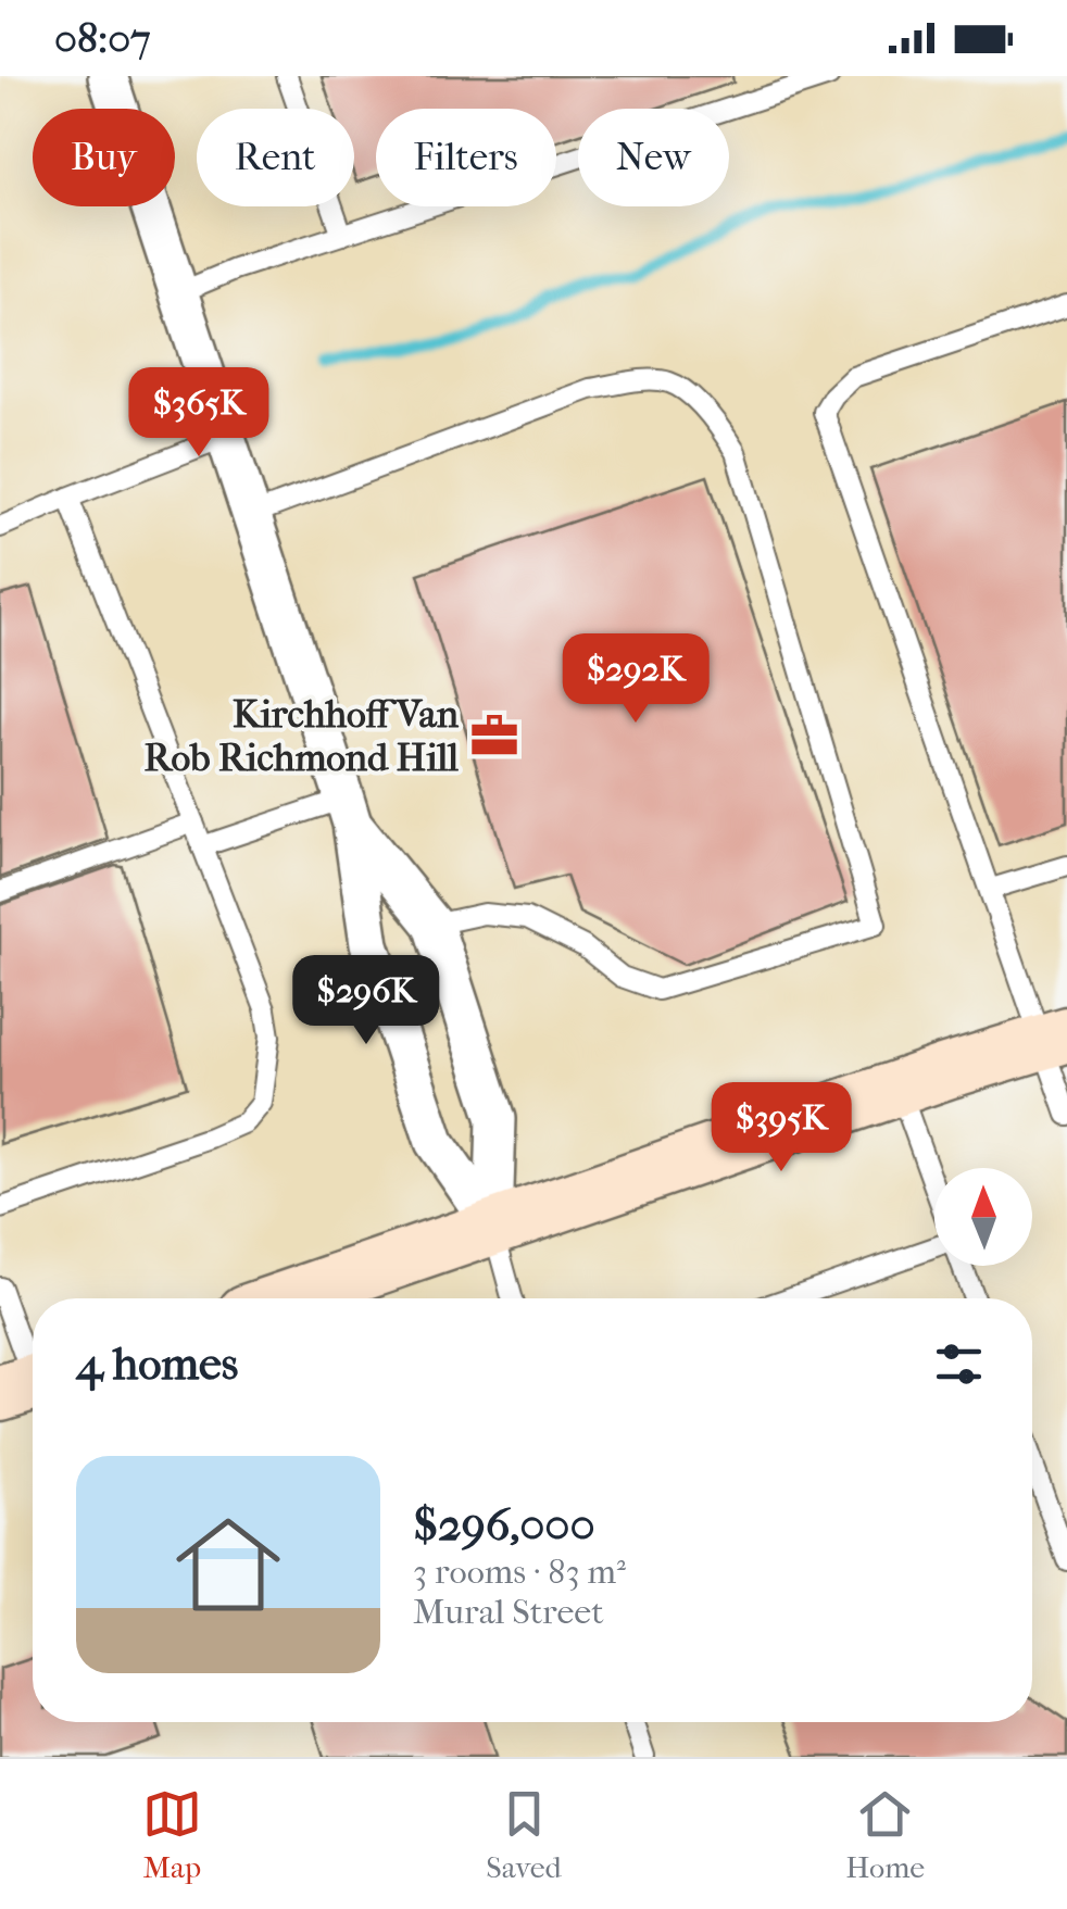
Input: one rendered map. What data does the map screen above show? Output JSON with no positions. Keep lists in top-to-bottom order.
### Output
{
  "places": {
    "office": ["Kirchhoff Van Rob Richmond Hill"]
  },
  "north": "top",
  "page": {
    "status": "08:07",
    "chip": [
      "Buy",
      "Rent",
      "Filters",
      "New"
    ],
    "price": [
      "$365K",
      "$292K",
      "$296K",
      "$395K"
    ],
    "heading": "4 homes",
    "list": [
      {
        "name": "$296,000",
        "note": "3 rooms · 83 m² · Mural Street"
      }
    ],
    "tabs": ["Map", "Saved", "Home"]
  }
}
